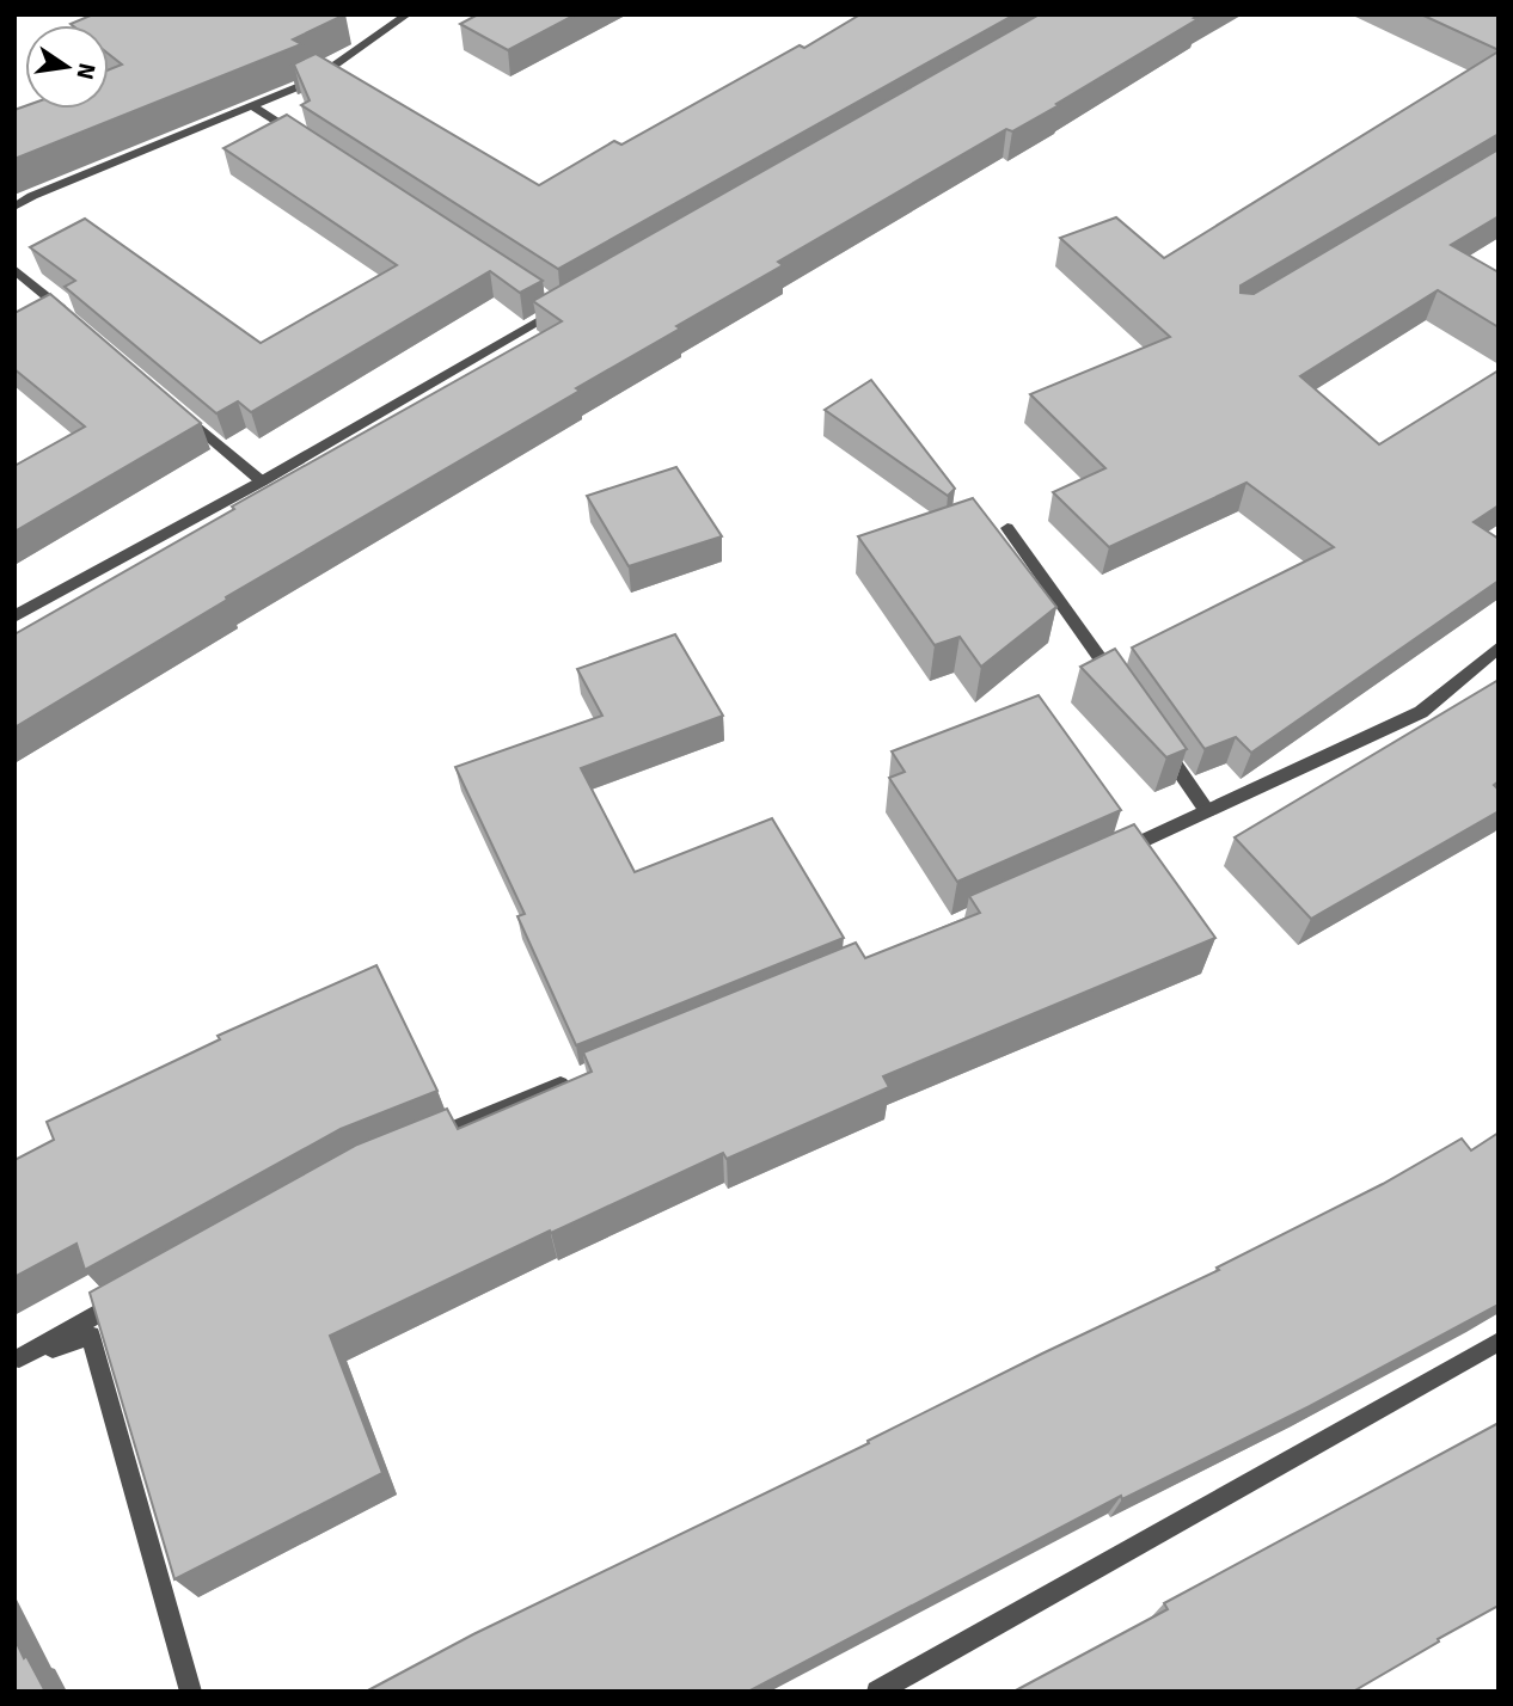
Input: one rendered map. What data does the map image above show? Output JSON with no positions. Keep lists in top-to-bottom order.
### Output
{
  "north": "right"
}
